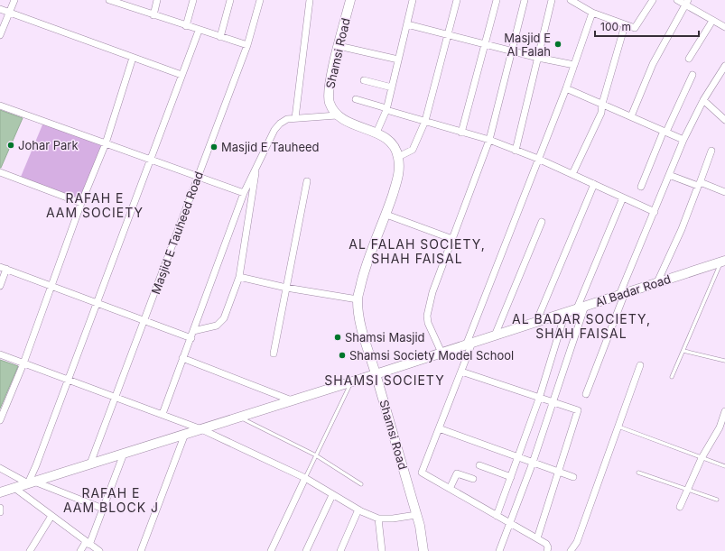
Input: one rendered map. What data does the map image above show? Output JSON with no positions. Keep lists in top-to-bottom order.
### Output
{
  "streets": {
    "street": ["Shamsi Road", "Masjid E Tauheed Road", "Al Badar Road"]
  },
  "crossings": [
    ["Shamsi Road", "Al Badar Road"],
    ["Masjid E Tauheed Road", "Al Badar Road"]
  ],
  "districts": [
    "RAFAH E AAM SOCIETY",
    "AL FALAH SOCIETY, SHAH FAISAL",
    "AL BADAR SOCIETY, SHAH FAISAL",
    "SHAMSI SOCIETY",
    "RAFAH E AAM BLOCK J"
  ],
  "places": [
    "Masjid E Al Falah",
    "Johar Park",
    "Masjid E Tauheed",
    "Shamsi Masjid",
    "Shamsi Society Model School"
  ],
  "scale_bar": "100 m"
}
